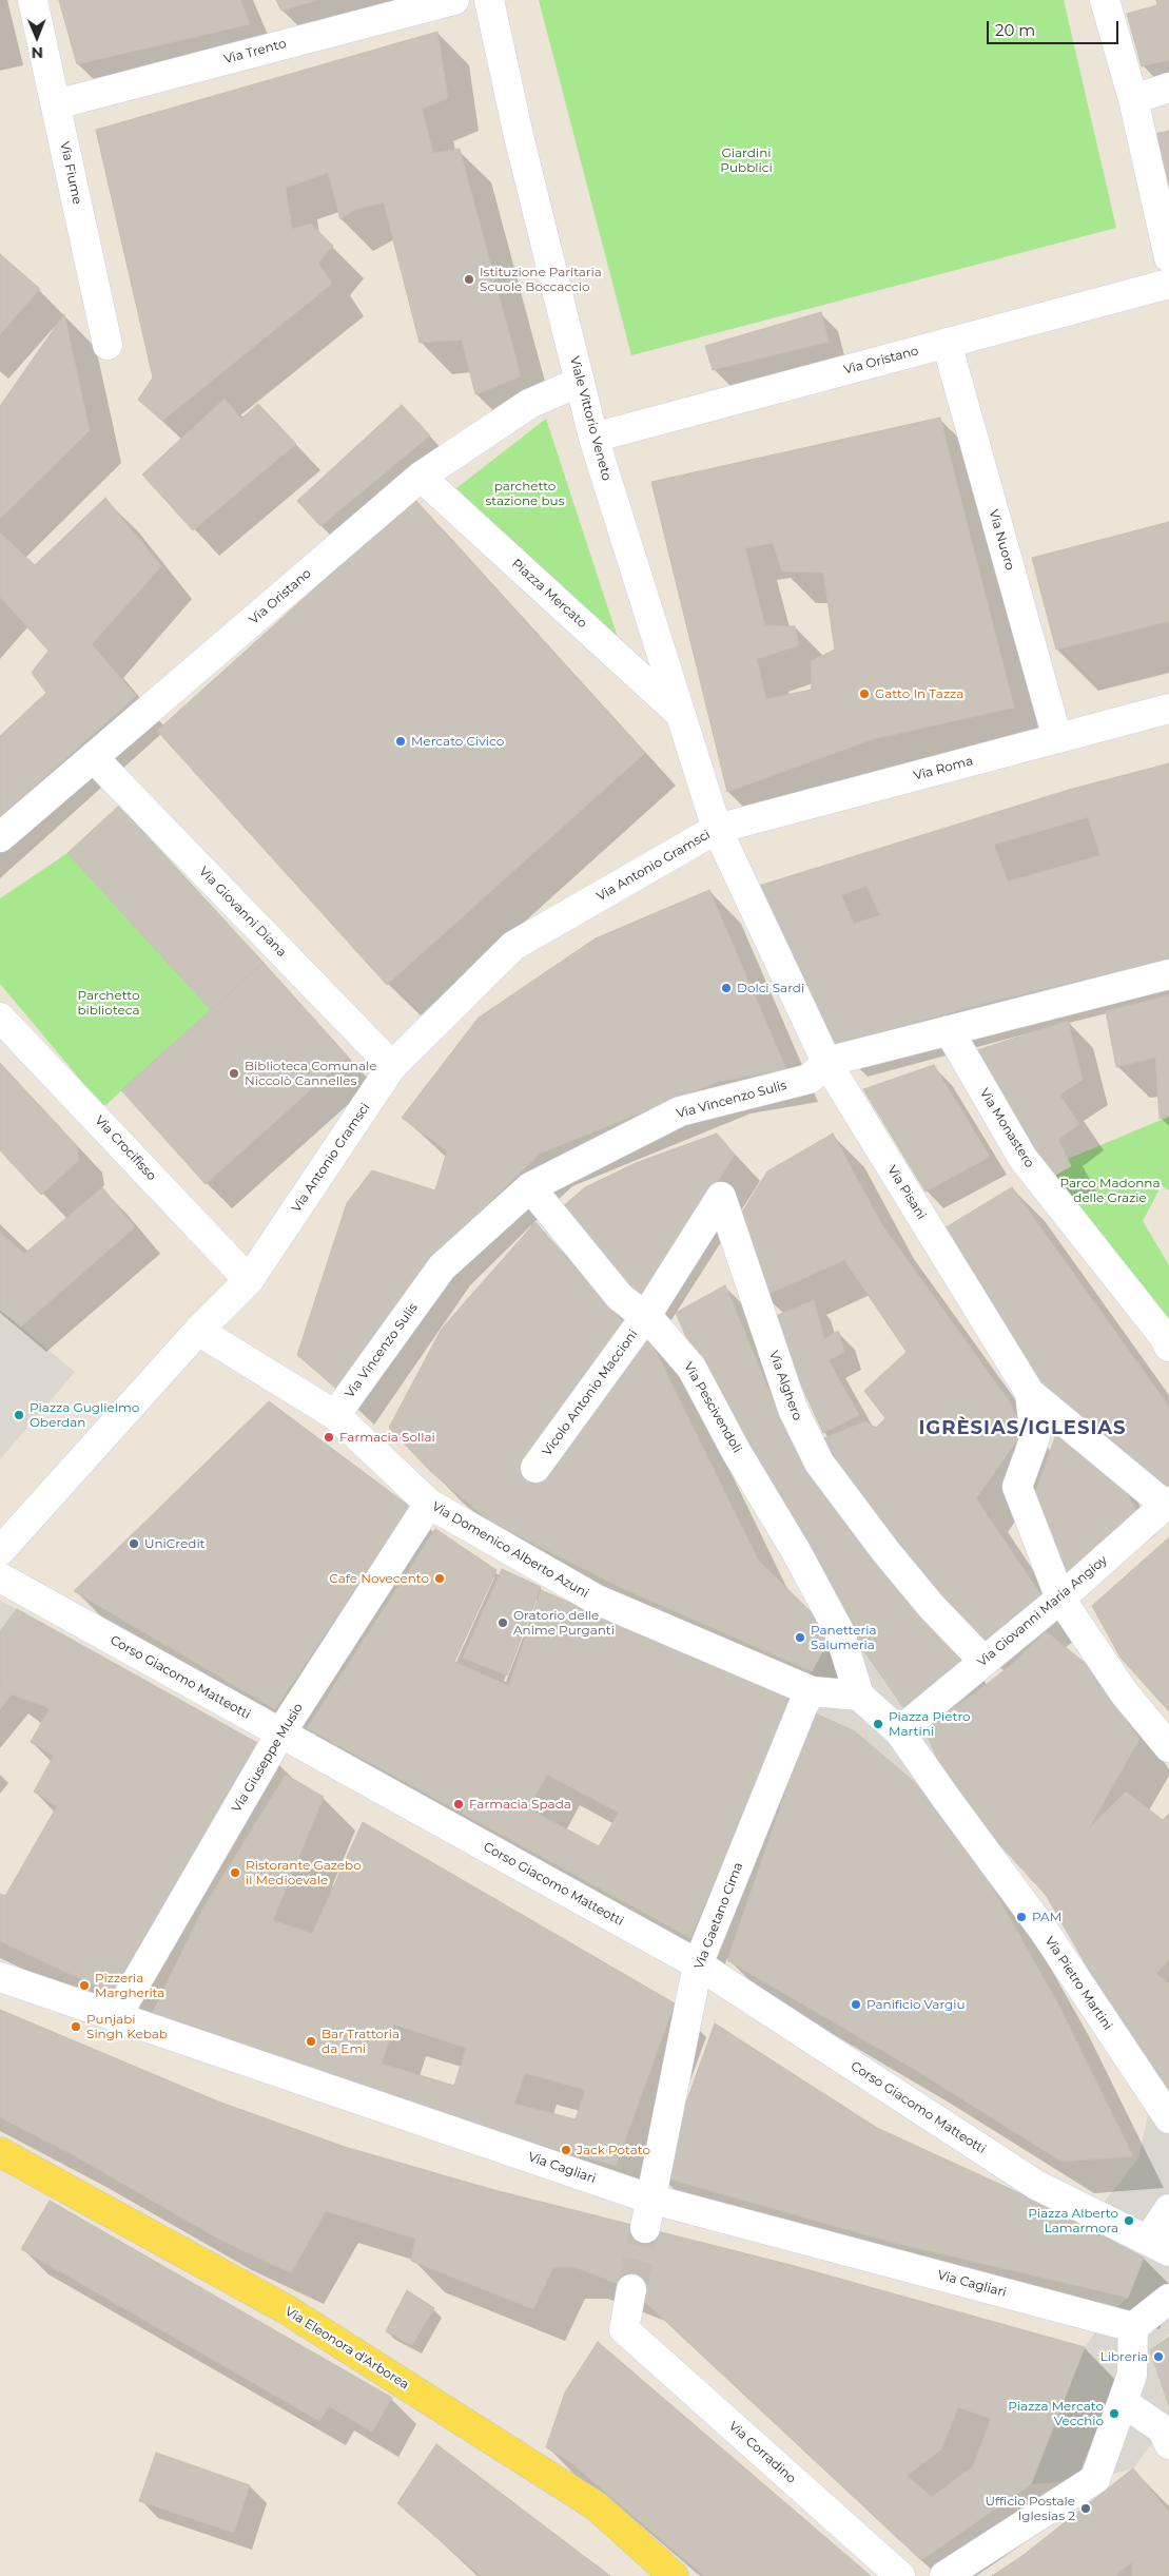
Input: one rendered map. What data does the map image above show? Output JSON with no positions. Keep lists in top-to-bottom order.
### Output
{
  "streets": {
    "main road": ["Via Eleonora d'Arborea"],
    "street": [
      "Via Trento",
      "Via Fiume",
      "Via Oristano",
      "Viale Vittorio Veneto",
      "Via Nuoro",
      "Piazza Mercato",
      "Via Roma",
      "Via Antonio Gramsci",
      "Via Giovanni Diana",
      "Via Vincenzo Sulis",
      "Via Monastero",
      "Via Crocifisso",
      "Via Pisani",
      "Via Alghero",
      "Vicolo Antonio Maccioni",
      "Via Pescivendoli",
      "Via Domenico Alberto Azuni",
      "Via Giovanni Maria Angioy",
      "Corso Giacomo Matteotti",
      "Via Giuseppe Musio",
      "Via Gaetano Cima",
      "Via Pietro Martini",
      "Via Cagliari",
      "Via Corradino"
    ]
  },
  "crossings": [
    ["Via Trento", "Via Fiume"],
    ["Via Oristano", "Viale Vittorio Veneto"],
    ["Via Oristano", "Via Nuoro"],
    ["Via Oristano", "Piazza Mercato"],
    ["Via Oristano", "Via Giovanni Diana"],
    ["Viale Vittorio Veneto", "Piazza Mercato"],
    ["Viale Vittorio Veneto", "Via Roma"],
    ["Viale Vittorio Veneto", "Via Antonio Gramsci"],
    ["Viale Vittorio Veneto", "Via Pisani"],
    ["Via Nuoro", "Via Roma"],
    ["Via Roma", "Via Antonio Gramsci"],
    ["Via Roma", "Via Pisani"],
    ["Via Antonio Gramsci", "Via Giovanni Diana"],
    ["Via Antonio Gramsci", "Via Crocifisso"],
    ["Via Antonio Gramsci", "Via Pisani"],
    ["Via Antonio Gramsci", "Via Domenico Alberto Azuni"],
    ["Via Vincenzo Sulis", "Via Monastero"],
    ["Via Vincenzo Sulis", "Via Pisani"],
    ["Via Vincenzo Sulis", "Via Pescivendoli"],
    ["Via Vincenzo Sulis", "Via Domenico Alberto Azuni"],
    ["Via Pisani", "Via Giovanni Maria Angioy"],
    ["Via Alghero", "Vicolo Antonio Maccioni"],
    ["Via Alghero", "Via Pescivendoli"],
    ["Via Alghero", "Via Giovanni Maria Angioy"],
    ["Vicolo Antonio Maccioni", "Via Pescivendoli"],
    ["Via Domenico Alberto Azuni", "Via Giuseppe Musio"],
    ["Via Domenico Alberto Azuni", "Via Gaetano Cima"],
    ["Via Giovanni Maria Angioy", "Via Pietro Martini"],
    ["Corso Giacomo Matteotti", "Via Giuseppe Musio"],
    ["Corso Giacomo Matteotti", "Via Gaetano Cima"],
    ["Via Giuseppe Musio", "Via Cagliari"],
    ["Via Gaetano Cima", "Via Cagliari"]
  ],
  "districts": ["IGRÈSIAS/IGLESIAS"],
  "parks": [
    "Giardini Pubblici",
    "parchetto stazione bus",
    "Parchetto biblioteca",
    "Parco Madonna delle Grazie"
  ],
  "places": [
    "Istituzione Paritaria Scuole Boccaccio",
    "Gatto In Tazza",
    "Mercato Civico",
    "Dolci Sardi",
    "Biblioteca Comunale Niccolò Cannelles",
    "Piazza Guglielmo Oberdan",
    "Farmacia Sollai",
    "UniCredit",
    "Cafe Novecento",
    "Oratorio delle Anime Purganti",
    "Panetteria Salumeria",
    "Piazza Pietro Martini",
    "Farmacia Spada",
    "Ristorante Gazebo il Medioevale",
    "PAM",
    "Pizzeria Margherita",
    "Panificio Vargiu",
    "Punjabi Singh Kebab",
    "Bar Trattoria da Emi",
    "Jack Potato",
    "Piazza Alberto Lamarmora",
    "Libreria",
    "Piazza Mercato Vecchio",
    "Ufficio Postale Iglesias 2"
  ],
  "scale_bar": "20 m",
  "north": "bottom"
}
